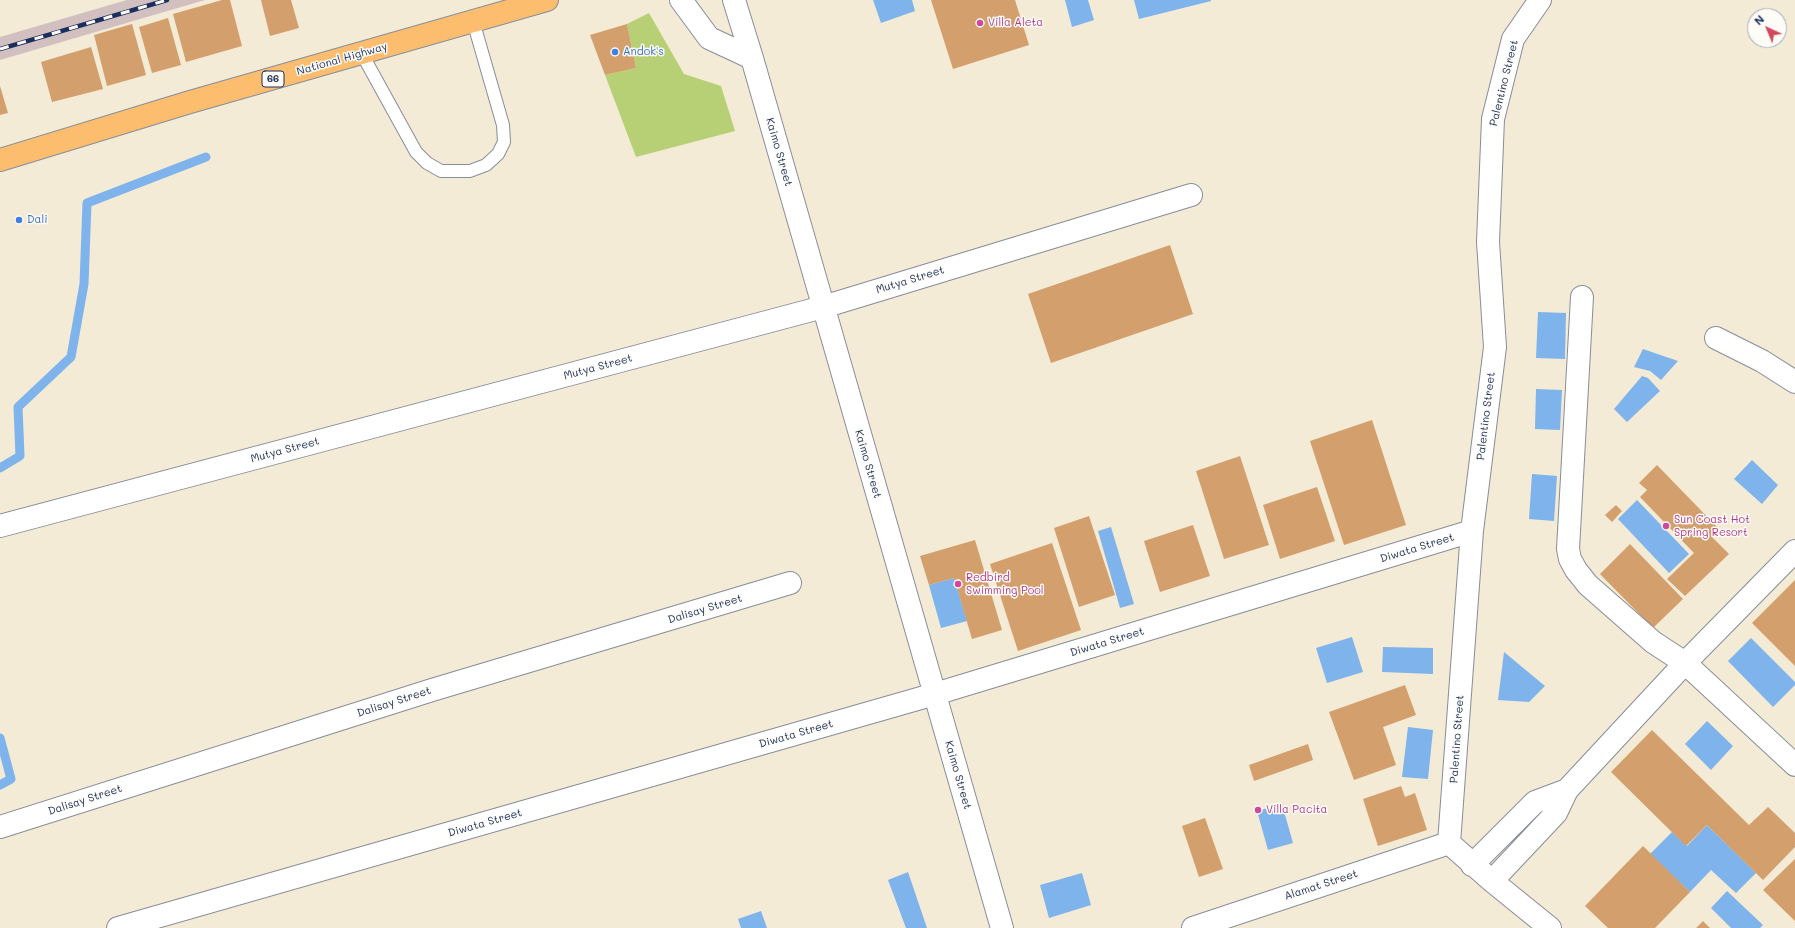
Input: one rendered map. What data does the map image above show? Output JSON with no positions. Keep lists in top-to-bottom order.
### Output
{
  "streets": {
    "main road": ["National Highway", "66"],
    "street": [
      "Palentino Street",
      "Kaimo Street",
      "Mutya Street",
      "Diwata Street",
      "Dalisay Street",
      "Alamat Street"
    ]
  },
  "crossings": [
    ["Palentino Street", "Diwata Street"],
    ["Palentino Street", "Alamat Street"],
    ["Kaimo Street", "Mutya Street"],
    ["Kaimo Street", "Diwata Street"]
  ],
  "places": [
    "Villa Aleta",
    "Andok's",
    "Dali",
    "Sun Coast Hot Spring Resort",
    "Redbird Swimming Pool",
    "Villa Pacita"
  ],
  "north": "top left"
}
